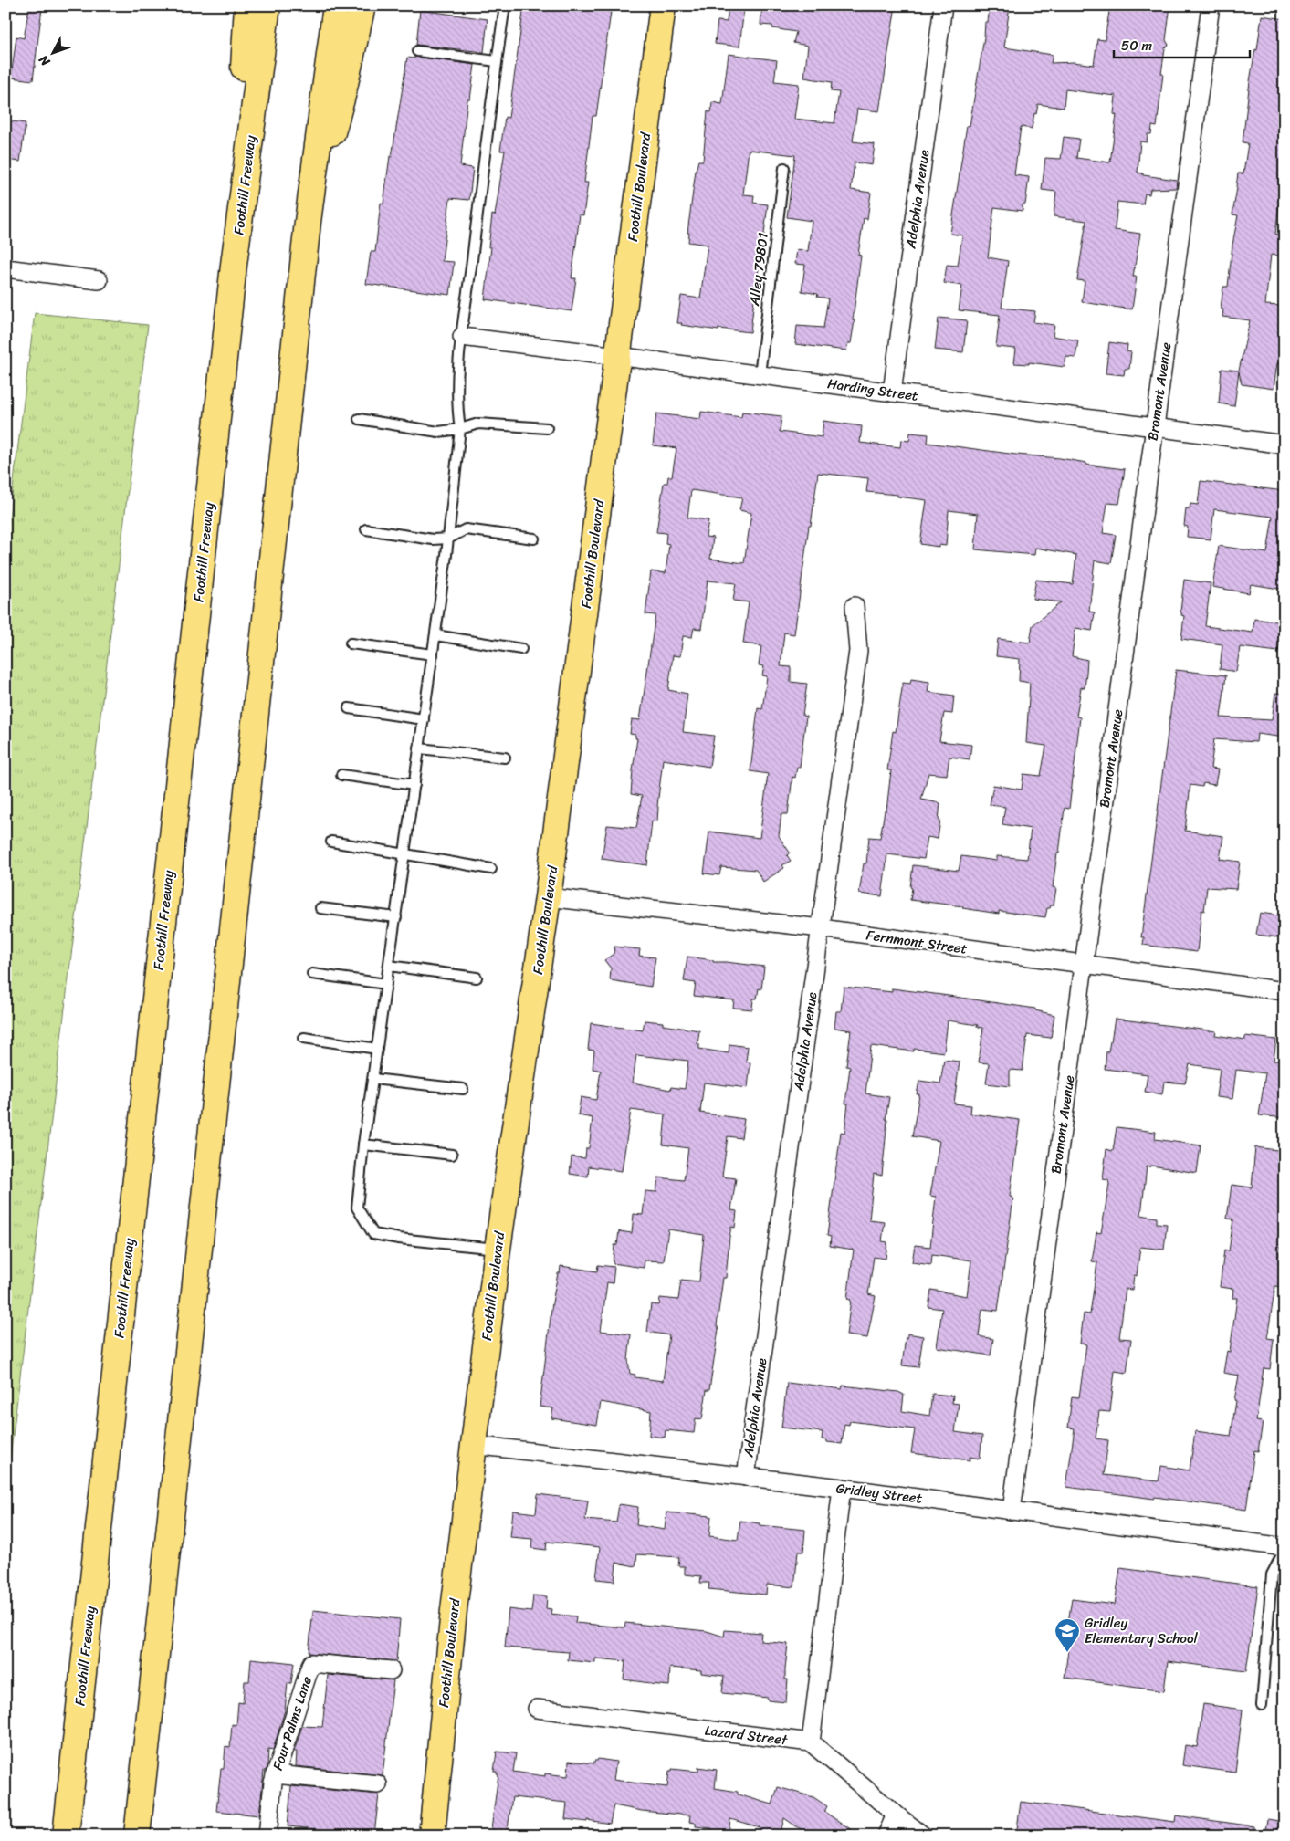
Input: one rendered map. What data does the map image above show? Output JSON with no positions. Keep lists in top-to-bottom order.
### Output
{
  "streets": {
    "main road": ["Foothill Freeway", "Foothill Boulevard"],
    "street": [
      "Adelphia Avenue",
      "Harding Street",
      "Bromont Avenue",
      "Fernmont Street",
      "Gridley Street",
      "Four Palms Lane",
      "Lazard Street"
    ],
    "lane": ["Alley 79801"]
  },
  "crossings": [
    ["Foothill Boulevard", "Harding Street"],
    ["Foothill Boulevard", "Fernmont Street"],
    ["Foothill Boulevard", "Gridley Street"],
    ["Adelphia Avenue", "Harding Street"],
    ["Adelphia Avenue", "Fernmont Street"],
    ["Adelphia Avenue", "Gridley Street"],
    ["Alley 79801", "Harding Street"],
    ["Harding Street", "Bromont Avenue"],
    ["Bromont Avenue", "Fernmont Street"],
    ["Bromont Avenue", "Gridley Street"]
  ],
  "places": {
    "school or university": ["Gridley Elementary School"]
  },
  "scale_bar": "50 m",
  "north": "bottom left"
}
